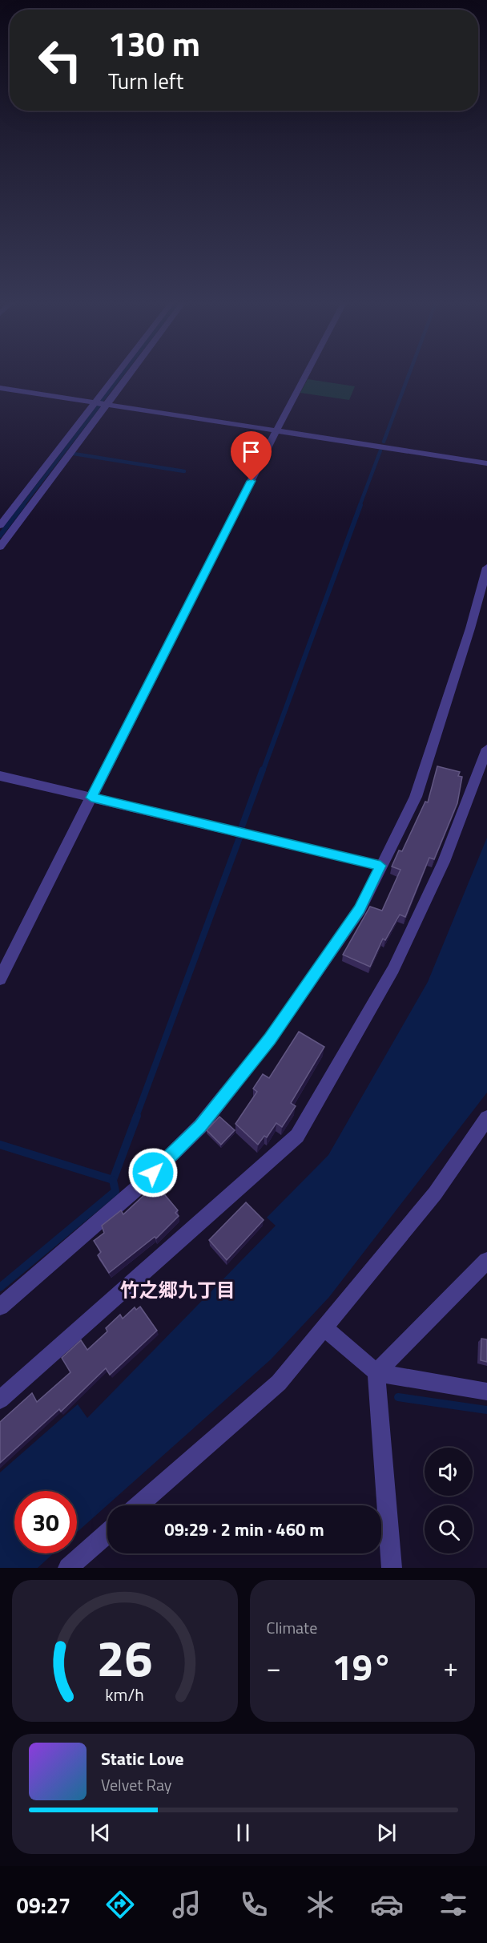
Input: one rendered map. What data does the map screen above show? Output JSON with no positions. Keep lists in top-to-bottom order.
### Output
{
  "districts": ["竹之郷九丁目"],
  "page": {
    "turn": ["130 m", "Turn left"],
    "limit": "30",
    "trip": "09:29 · 2 min · 460 m",
    "tile": "Climate",
    "heat": ["−", "19°", "+"],
    "song": ["Static Love", "Velvet Ray"],
    "tabs": "09:27",
    "gauge": ["26", "km/h"]
  }
}
